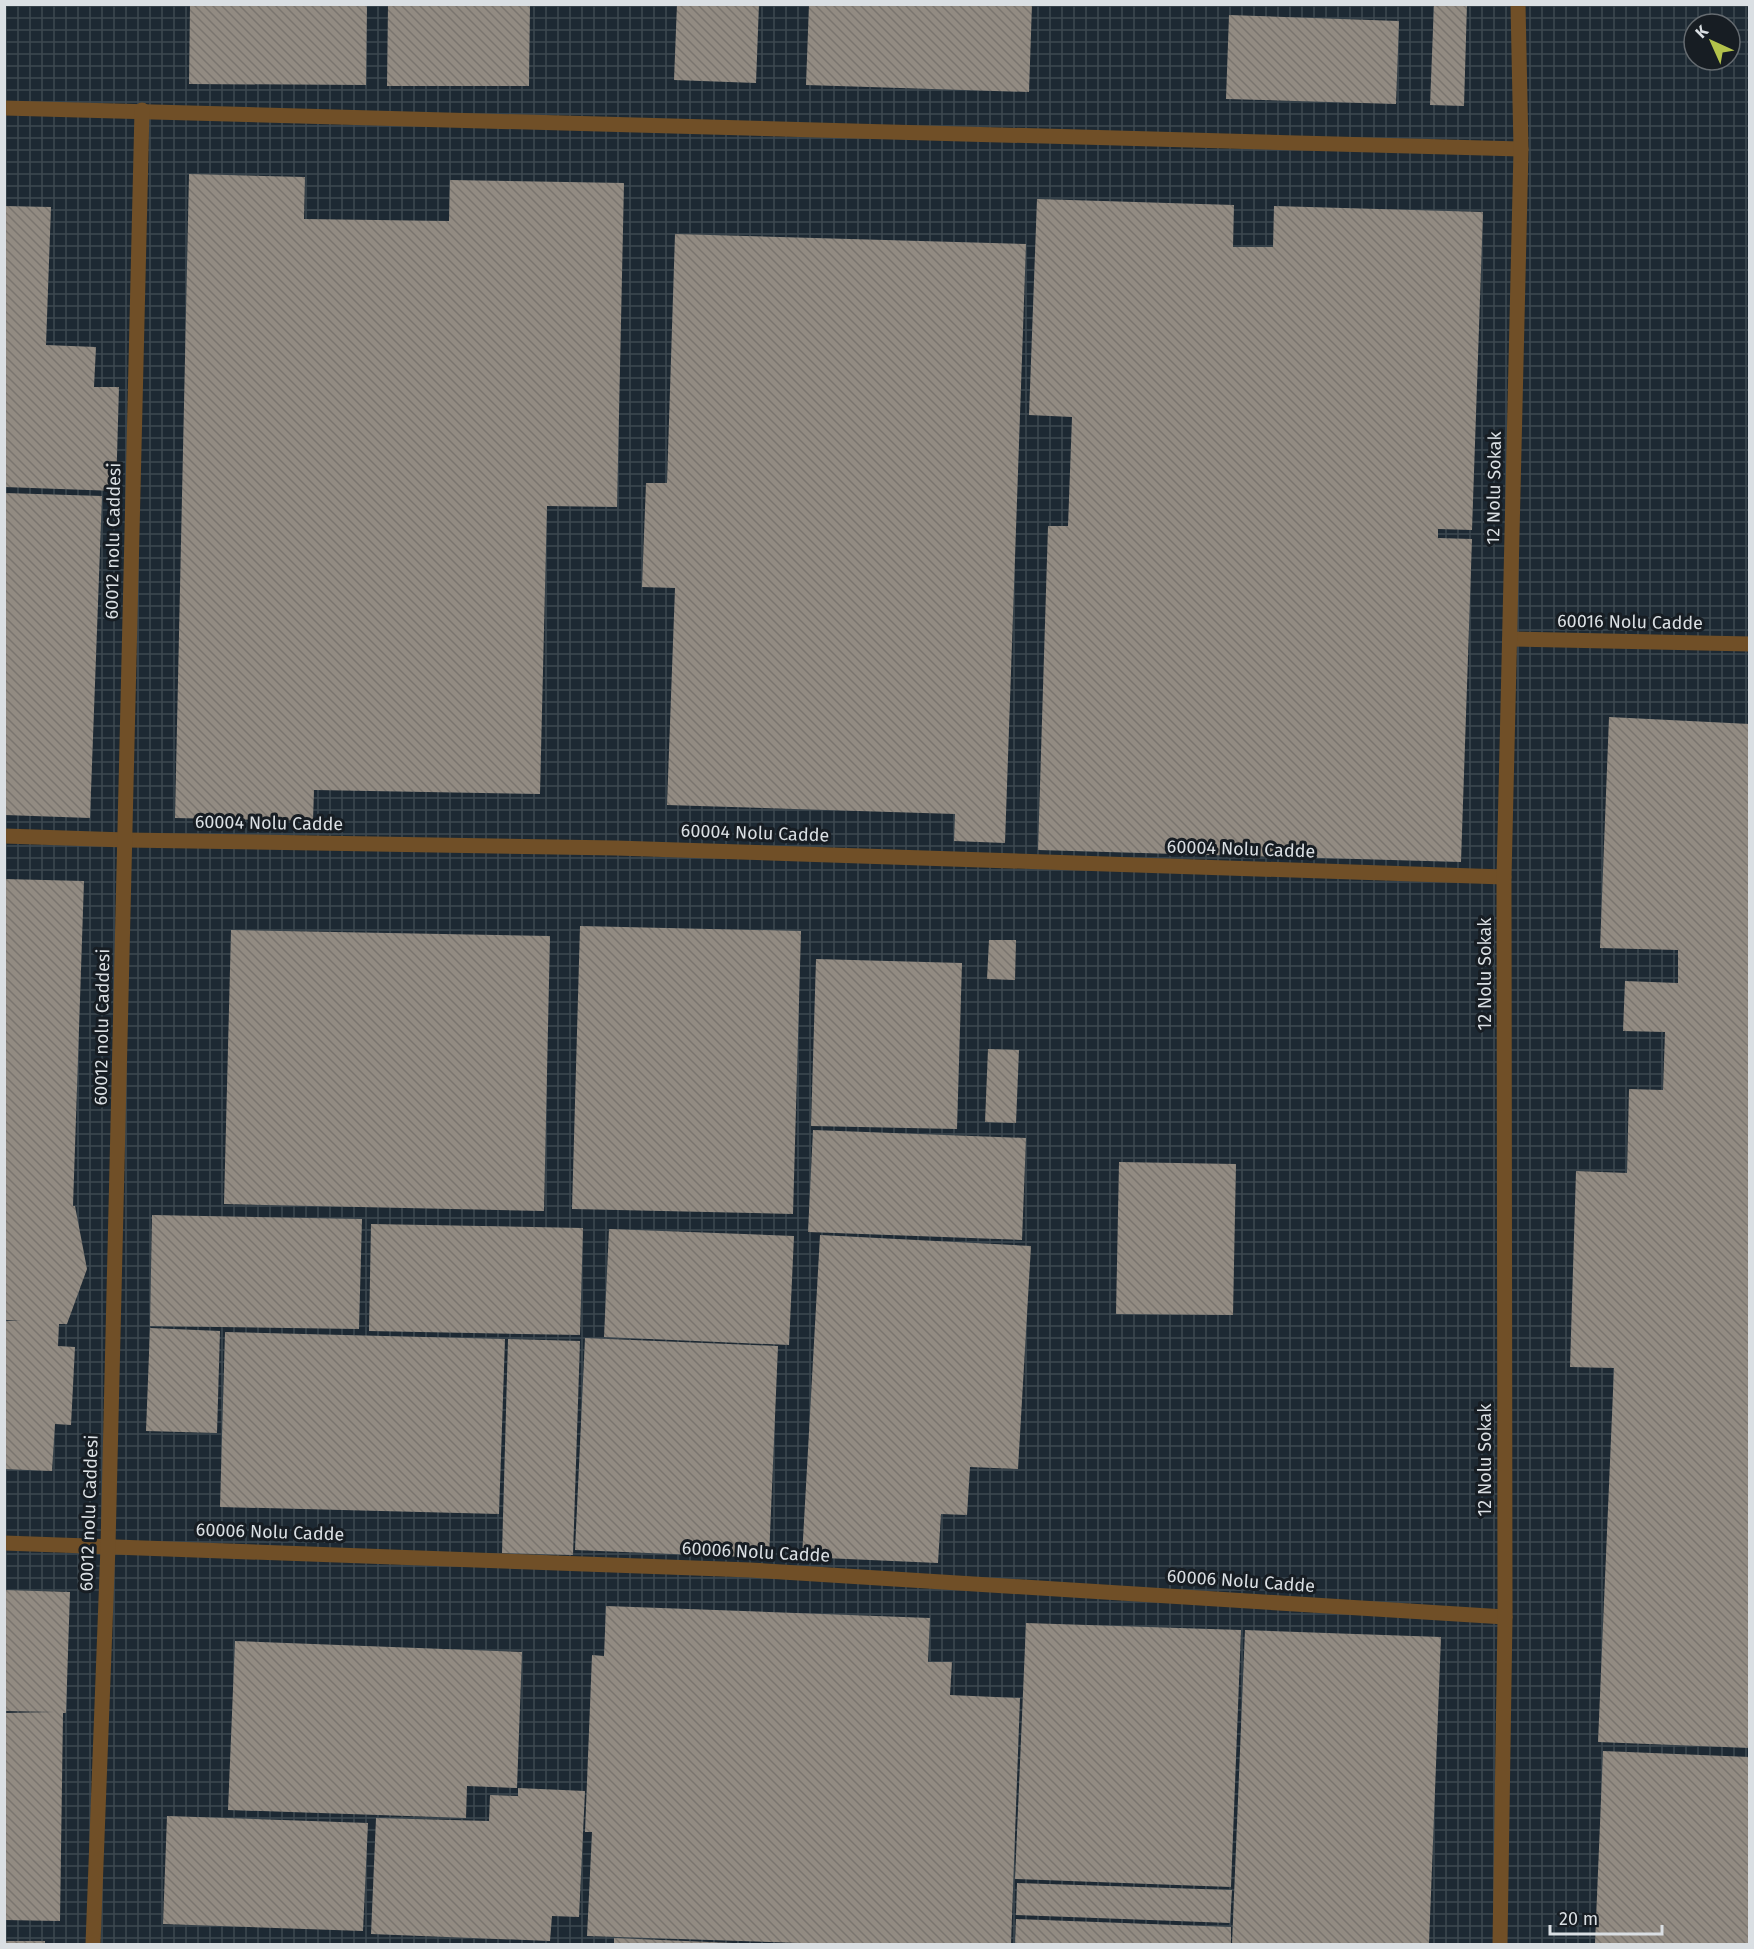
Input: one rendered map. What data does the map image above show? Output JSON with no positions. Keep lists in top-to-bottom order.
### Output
{
  "streets": {
    "street": [
      "12 Nolu Sokak",
      "60012 nolu Caddesi",
      "60016 Nolu Cadde",
      "60004 Nolu Cadde",
      "60006 Nolu Cadde"
    ]
  },
  "crossings": [
    ["12 Nolu Sokak", "60016 Nolu Cadde"],
    ["12 Nolu Sokak", "60004 Nolu Cadde"],
    ["12 Nolu Sokak", "60006 Nolu Cadde"],
    ["60012 nolu Caddesi", "60004 Nolu Cadde"],
    ["60012 nolu Caddesi", "60006 Nolu Cadde"]
  ],
  "scale_bar": "20 m",
  "north": "top left"
}
